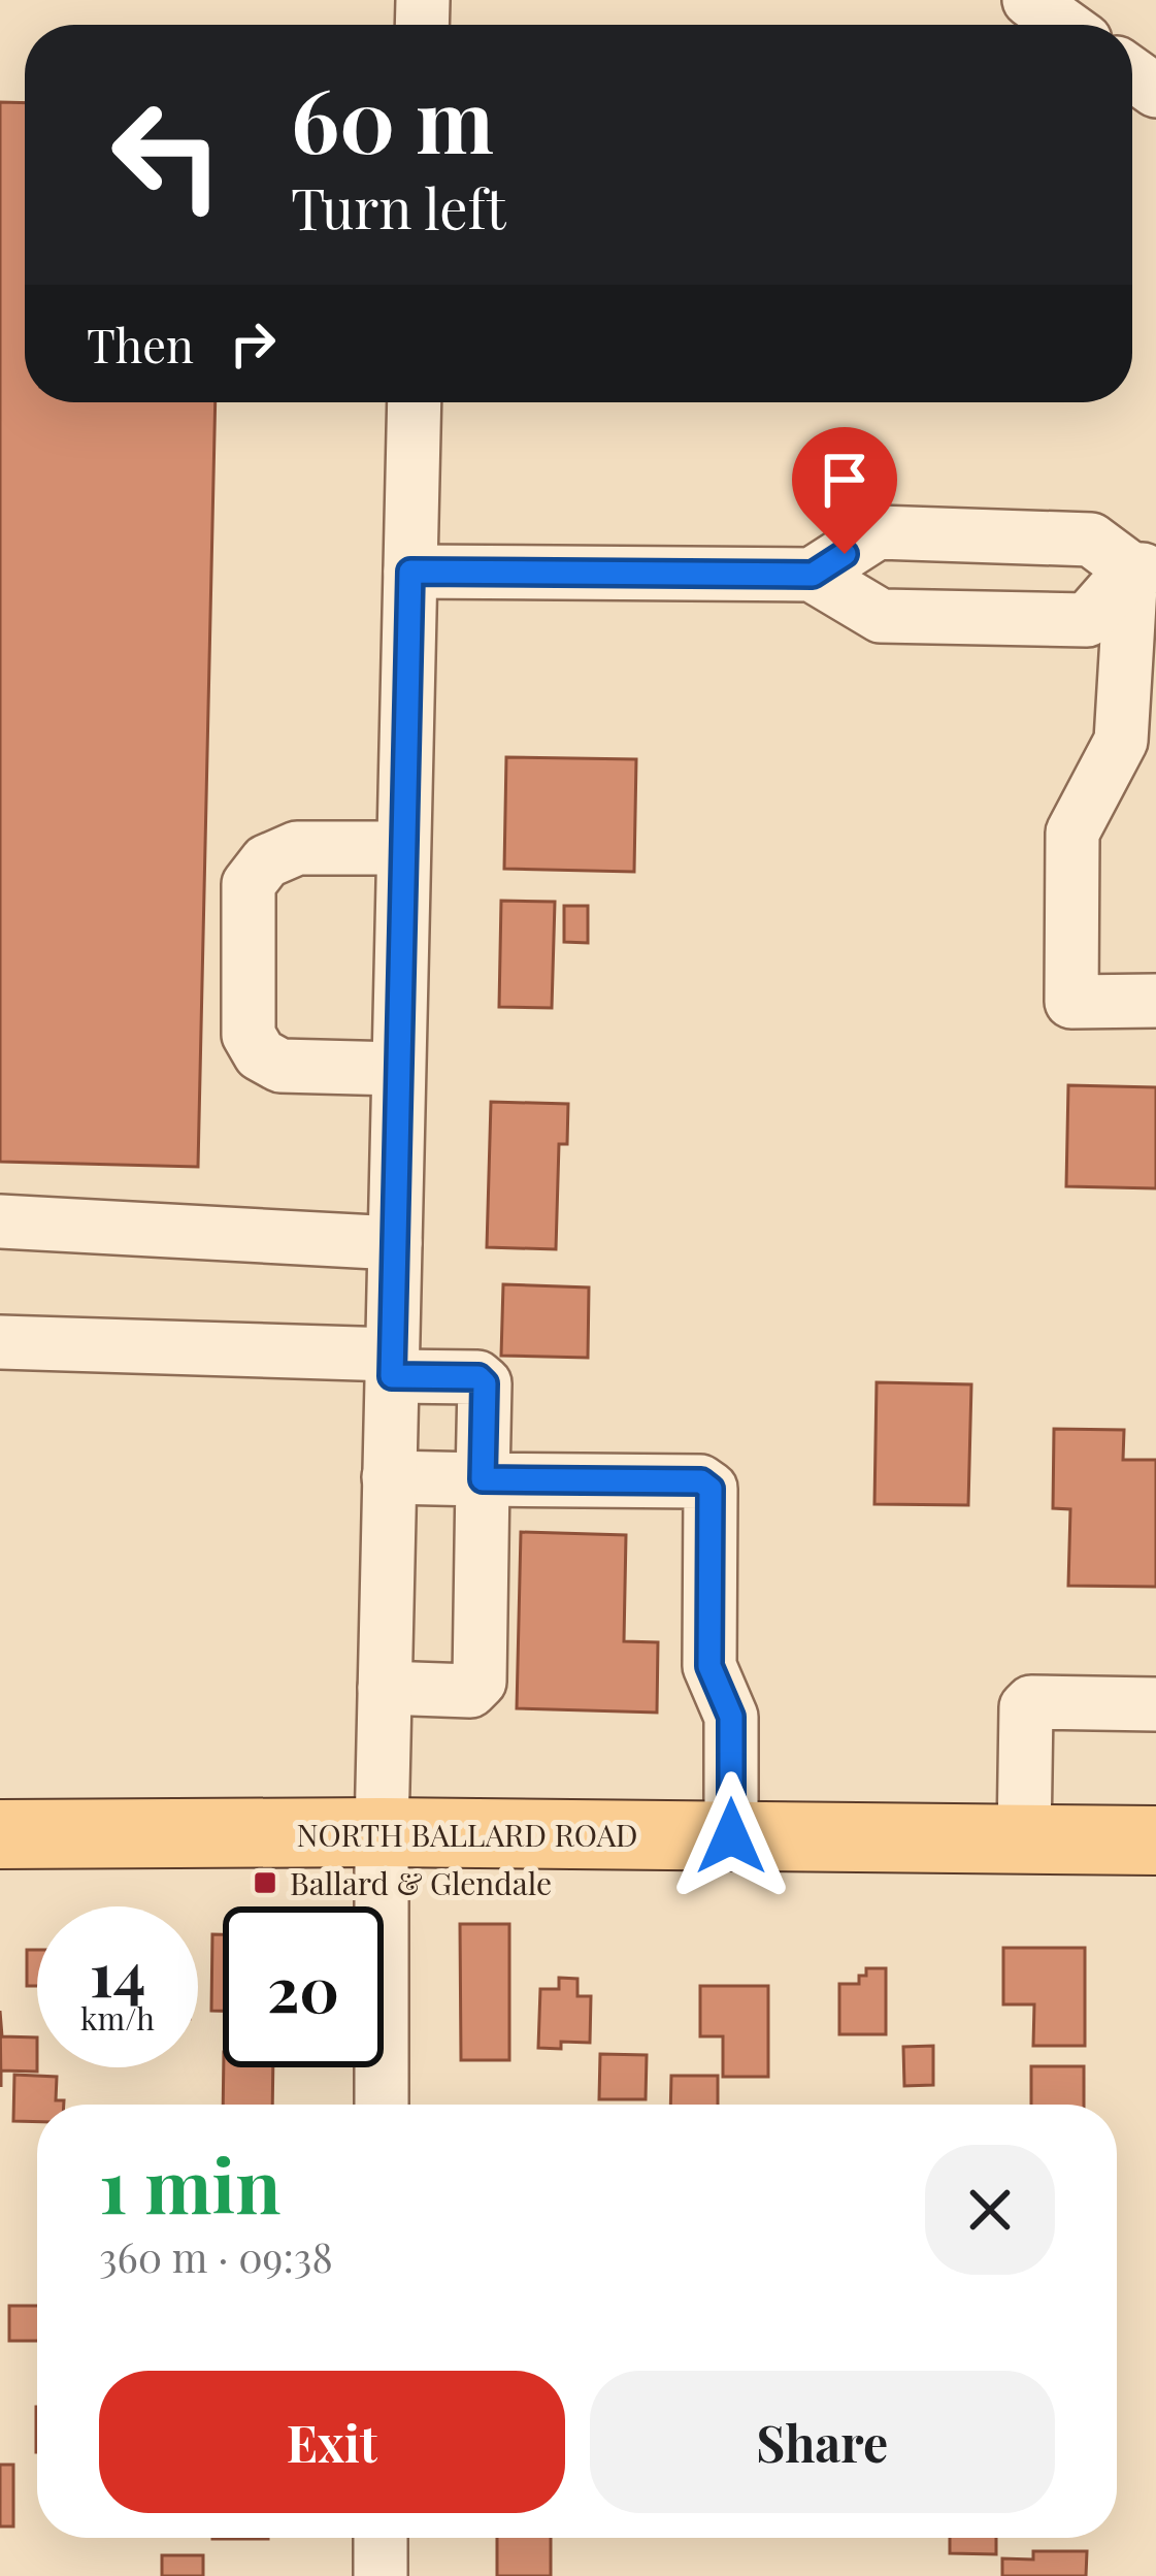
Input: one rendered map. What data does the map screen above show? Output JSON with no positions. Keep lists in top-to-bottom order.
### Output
{
  "streets": {
    "main road": ["NORTH BALLARD ROAD"]
  },
  "places": {
    "transit": ["Ballard & Glendale"]
  },
  "page": {
    "turn": ["60 m", "Turn left"],
    "then": "Then",
    "speed": "14 km/h",
    "limit": "20",
    "heading": ["1 min", "360 m · 09:38"],
    "buttons": ["Exit", "Share"]
  }
}
